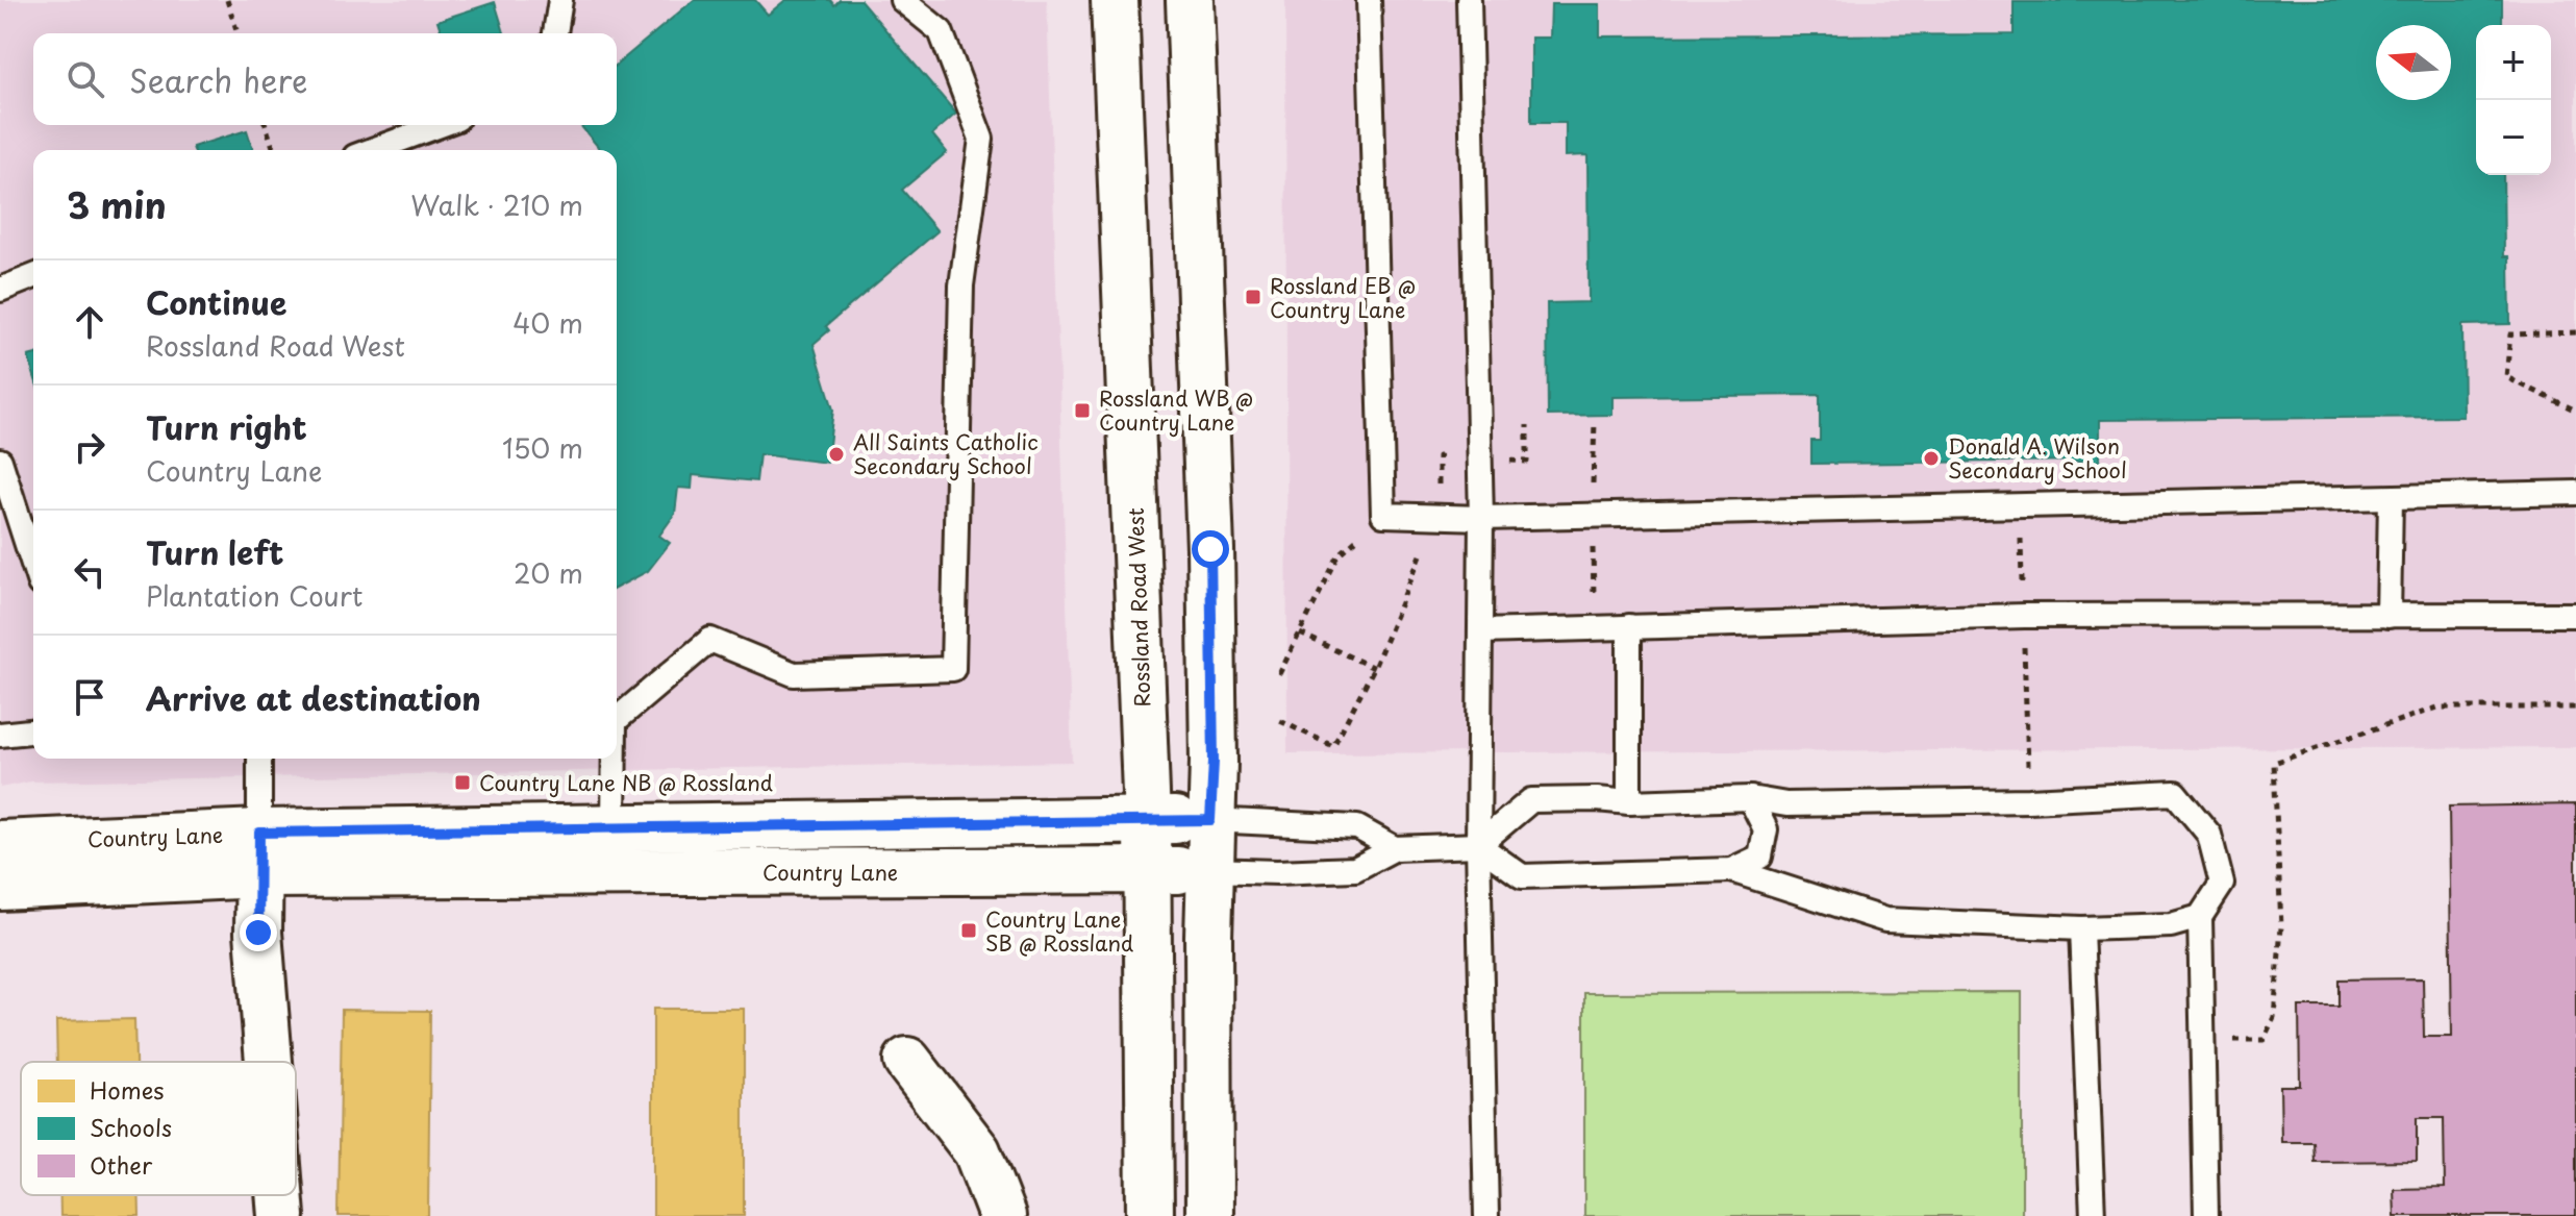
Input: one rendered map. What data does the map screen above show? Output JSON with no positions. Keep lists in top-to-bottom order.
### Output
{
  "streets": {
    "street": ["Rossland Road West", "Country Lane"]
  },
  "crossings": [
    ["Rossland Road West", "Country Lane"]
  ],
  "places": {
    "transit": [
      "Rossland EB @ Country Lane",
      "Rossland WB @ Country Lane",
      "Country Lane NB @ Rossland",
      "Country Lane SB @ Rossland"
    ],
    "other": ["All Saints Catholic Secondary School", "Donald A. Wilson Secondary School"]
  },
  "legend": ["Homes", "Schools", "Other"],
  "north": "left",
  "page": {
    "map_buttons": ["+", "−"],
    "search": "Search here",
    "heading": ["3 min", "Walk · 210 m"],
    "list": [
      ["Continue", "Rossland Road West", "40 m"],
      ["Turn right", "Country Lane", "150 m"],
      ["Turn left", "Plantation Court", "20 m"],
      "Arrive at destination"
    ]
  }
}
